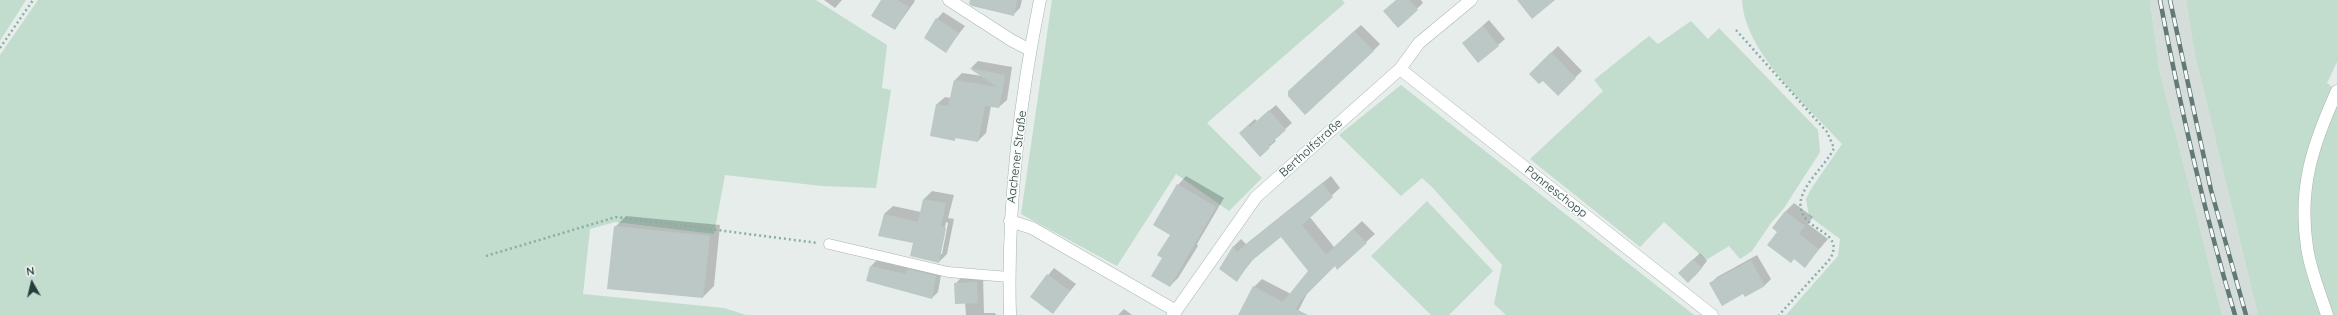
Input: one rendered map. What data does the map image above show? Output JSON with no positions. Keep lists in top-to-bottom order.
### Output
{
  "streets": {
    "street": ["Bertholfstraße", "Aachener Straße", "Panneschopp"]
  },
  "crossings": [
    ["Bertholfstraße", "Panneschopp"]
  ],
  "north": "top"
}
